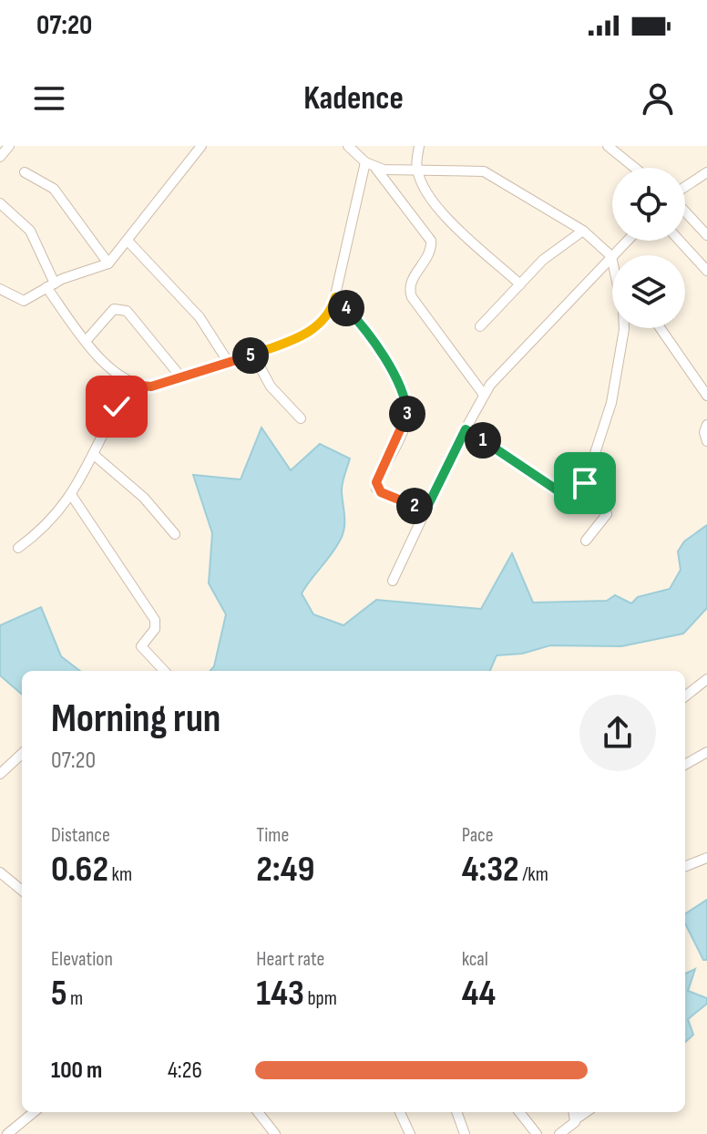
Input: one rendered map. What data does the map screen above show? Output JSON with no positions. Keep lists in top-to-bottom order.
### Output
{
  "page": {
    "status": "07:20",
    "header": "Kadence",
    "pins": [
      "4",
      "5",
      "3",
      "1",
      "2"
    ],
    "heading": ["Morning run", "07:20"],
    "stats": [
      ["Distance", "0.62 km"],
      ["Time", "2:49"],
      ["Pace", "4:32 /km"],
      ["Elevation", "5 m"],
      ["Heart rate", "143 bpm"],
      ["kcal", "44"]
    ],
    "list": [
      {
        "name": "100 m",
        "note": "4:26"
      }
    ]
  }
}
